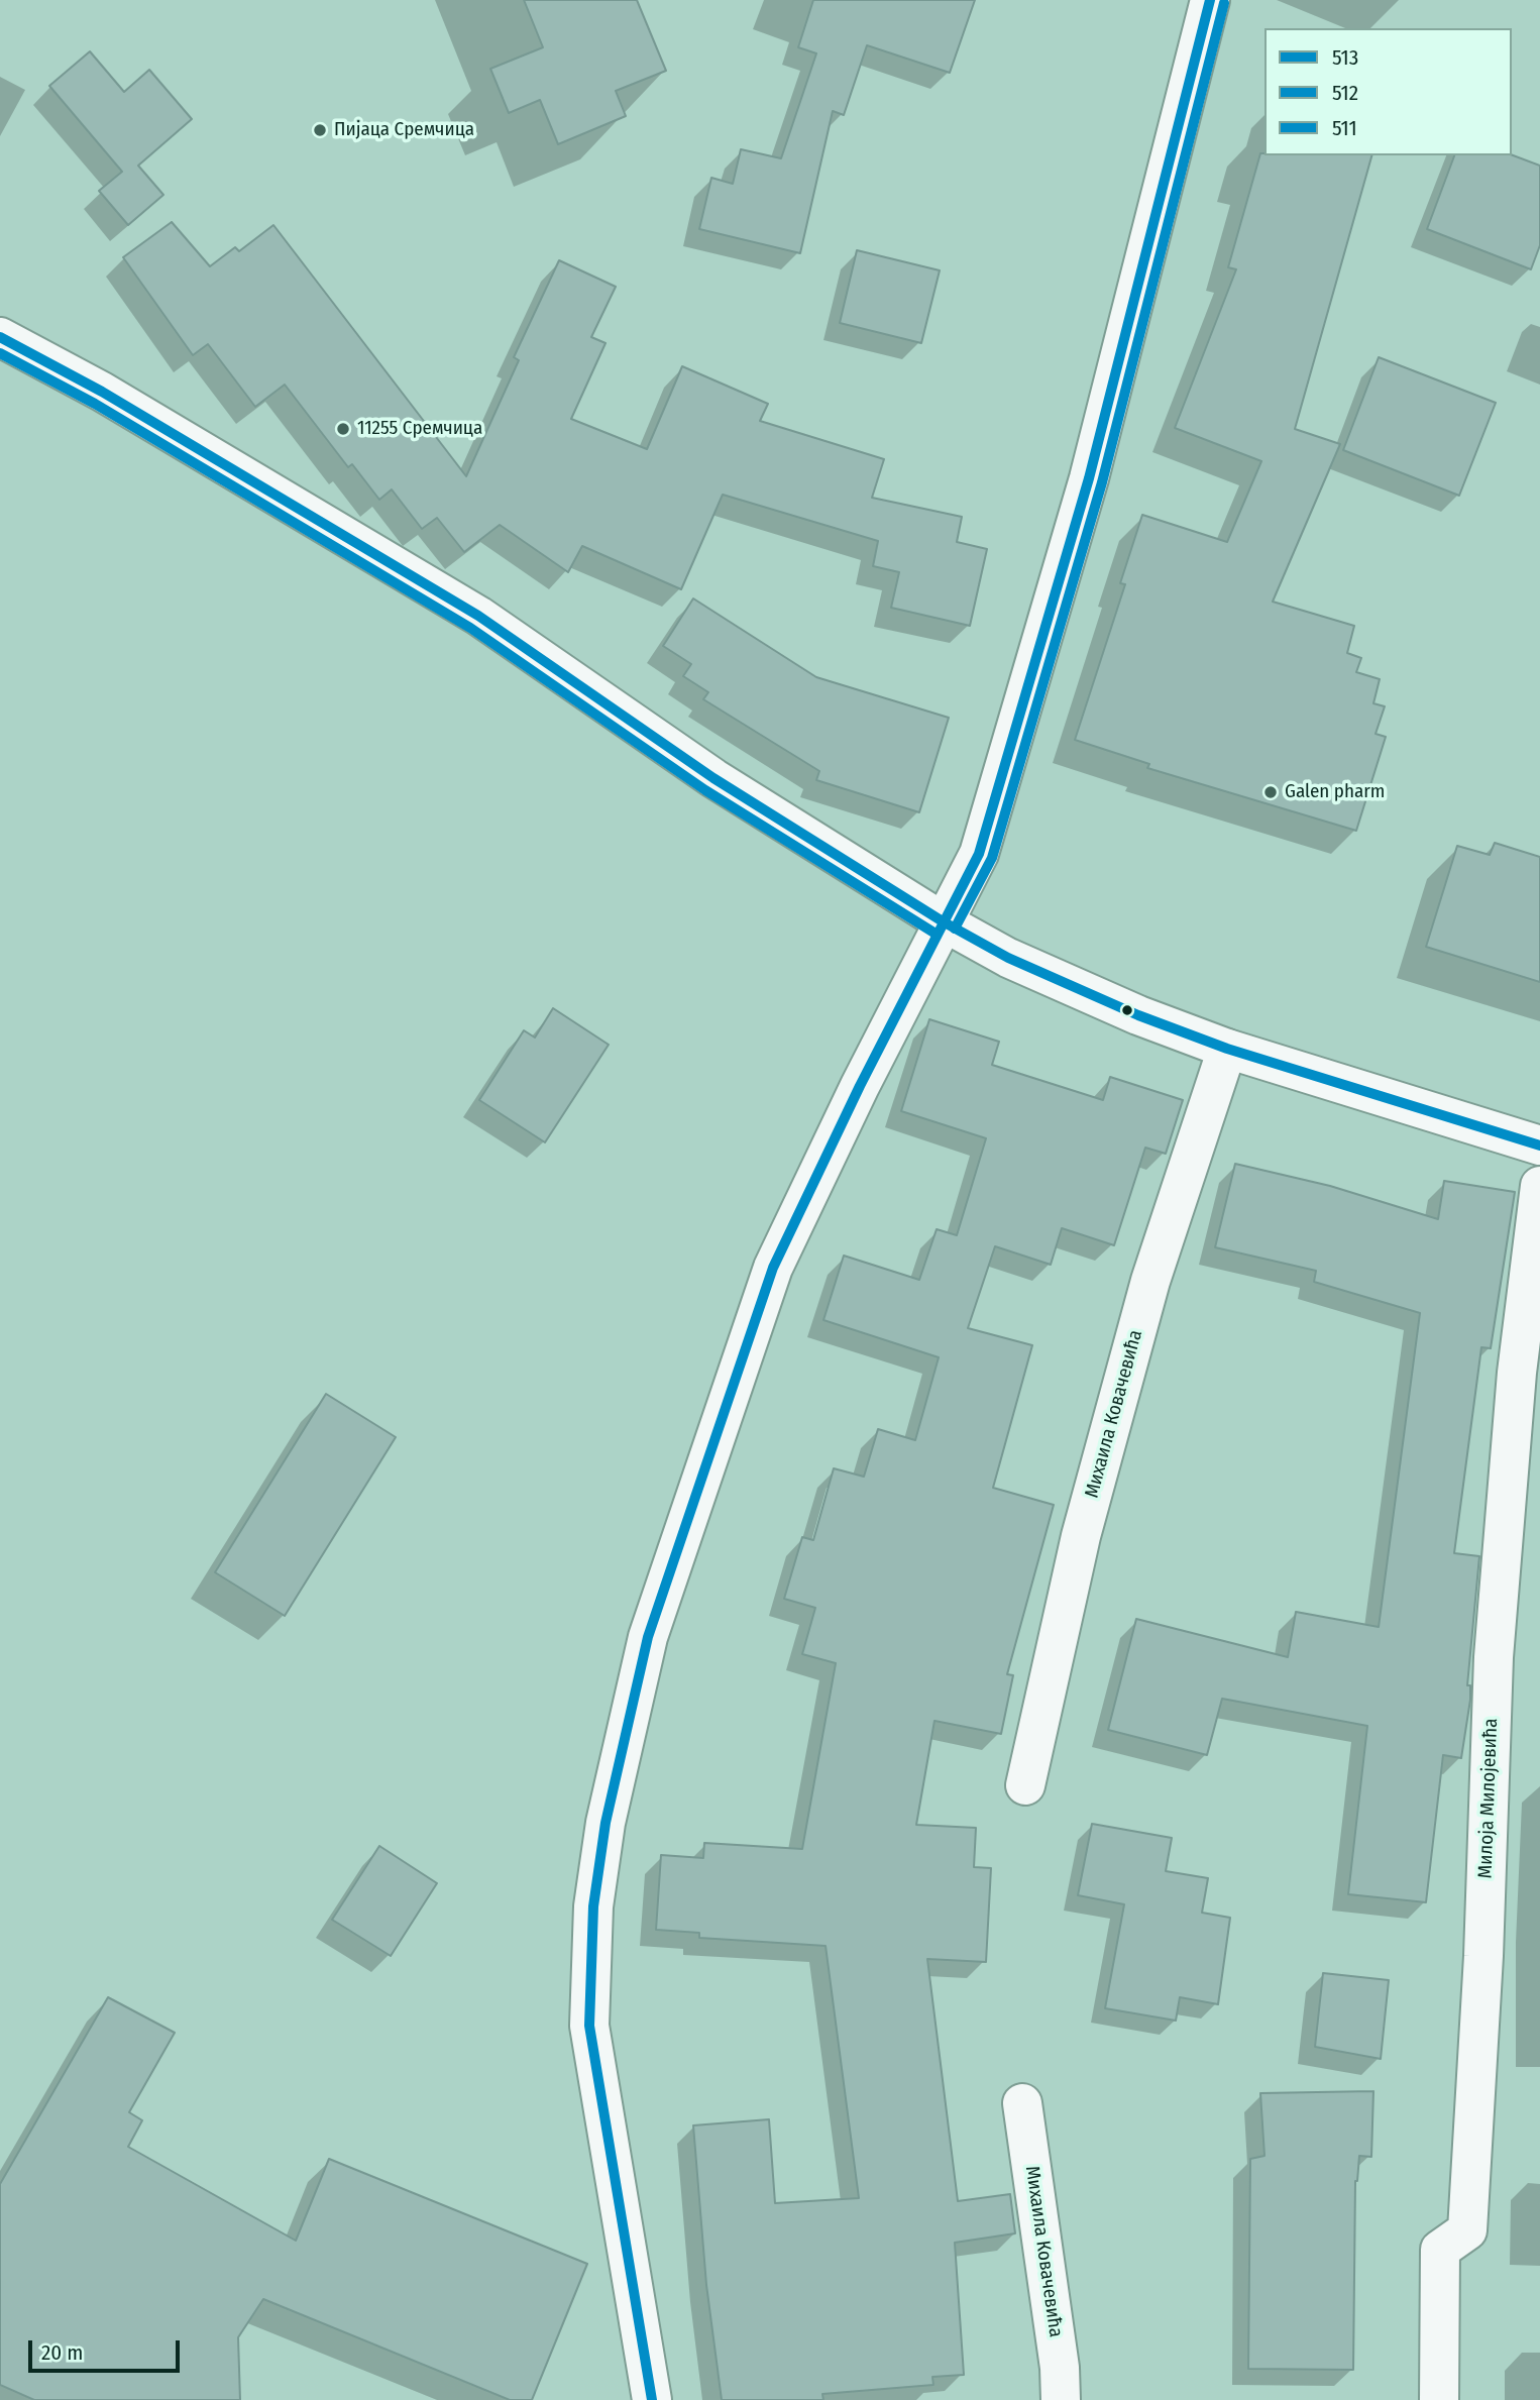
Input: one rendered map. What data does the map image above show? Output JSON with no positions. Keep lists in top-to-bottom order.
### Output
{
  "streets": {
    "street": ["Михаила Ковачевића", "Милоја Милојевића"]
  },
  "places": ["Пијаца Сремчица", "11255 Сремчица", "Galen pharm"],
  "lines": ["transit line 513", "transit line 512", "transit line 511"],
  "legend": ["513", "512", "511"],
  "scale_bar": "20 m"
}
